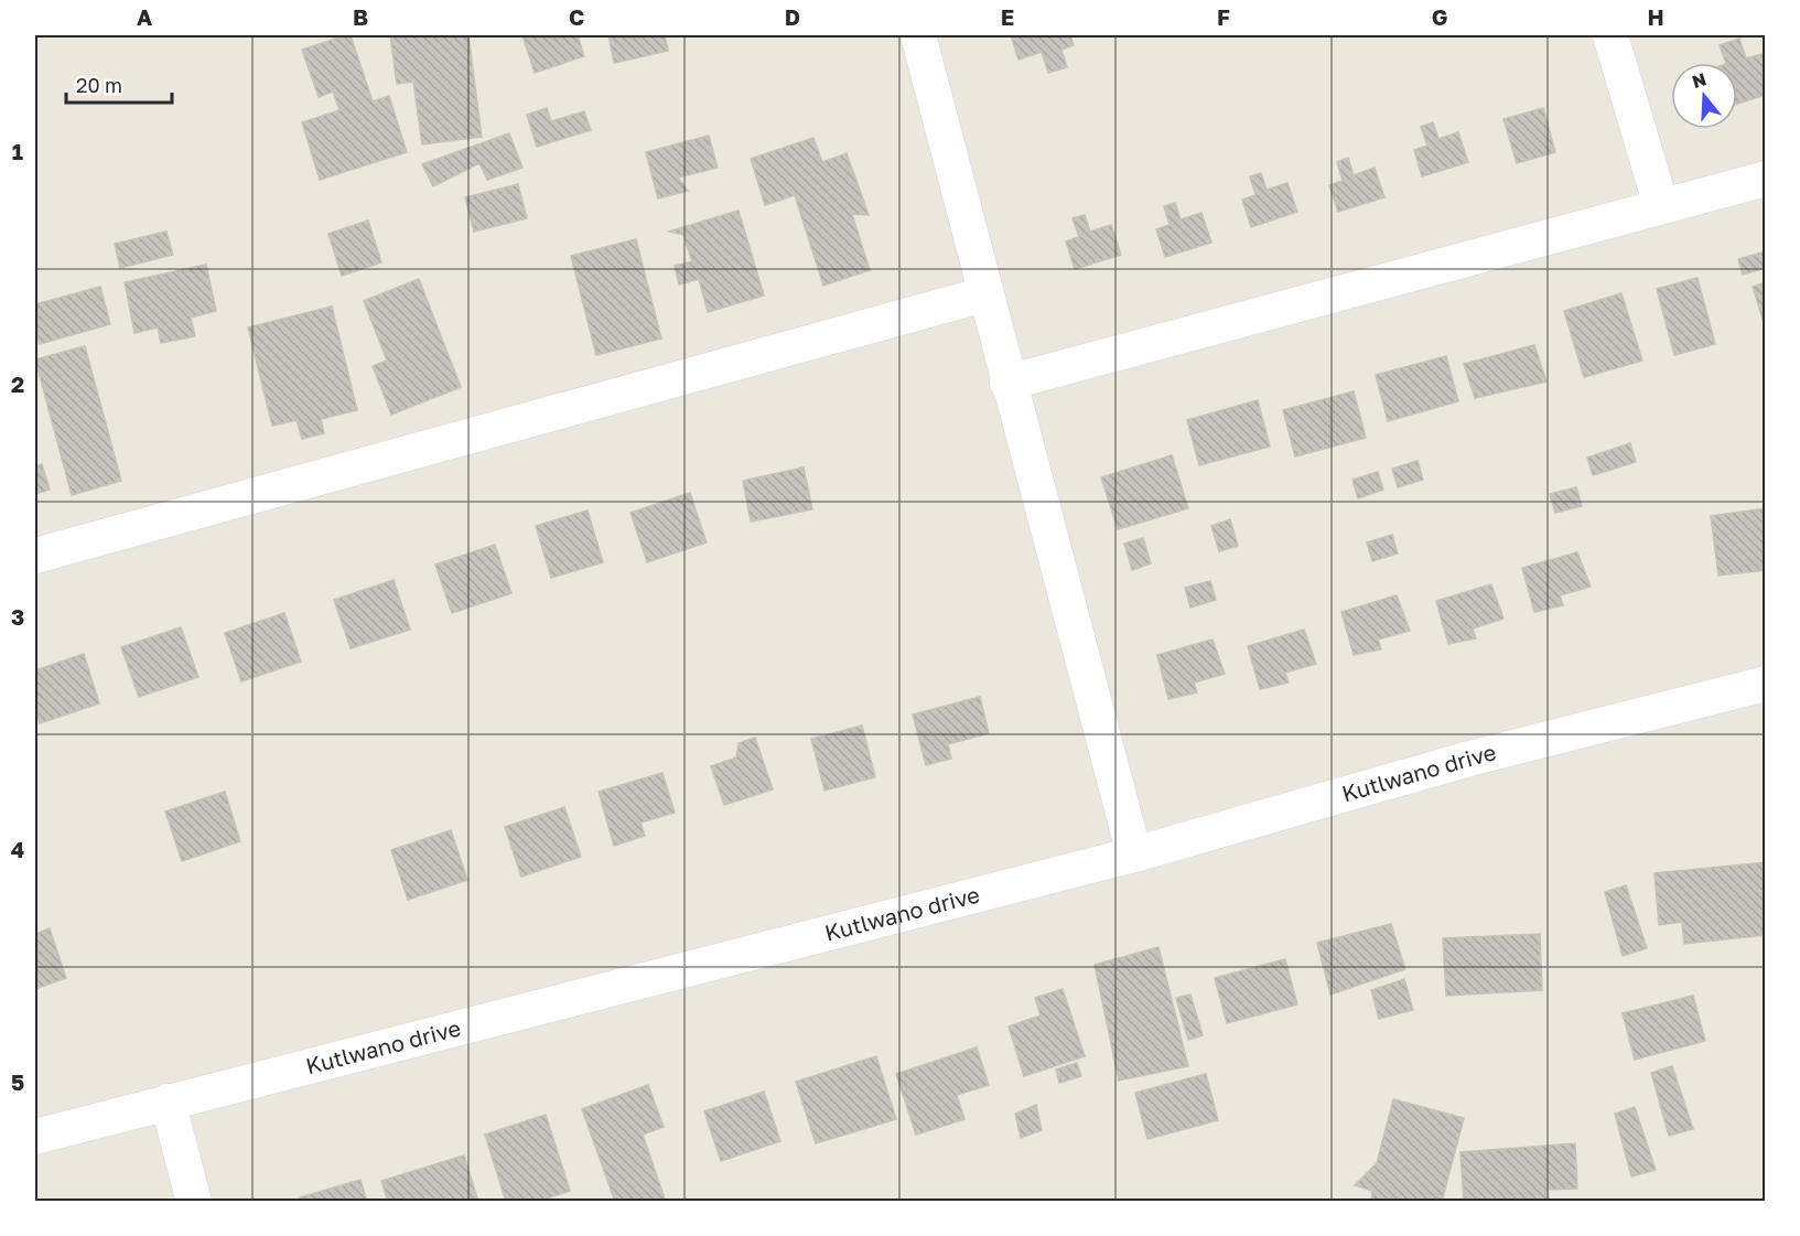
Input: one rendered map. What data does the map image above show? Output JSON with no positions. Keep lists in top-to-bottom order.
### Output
{
  "streets": {
    "street": ["Kutlwano drive"]
  },
  "scale_bar": "20 m",
  "north": "top",
  "grid": {
    "columns": [
      "A",
      "B",
      "C",
      "D",
      "E",
      "F",
      "G",
      "H"
    ],
    "rows": [
      "1",
      "2",
      "3",
      "4",
      "5"
    ]
  }
}
